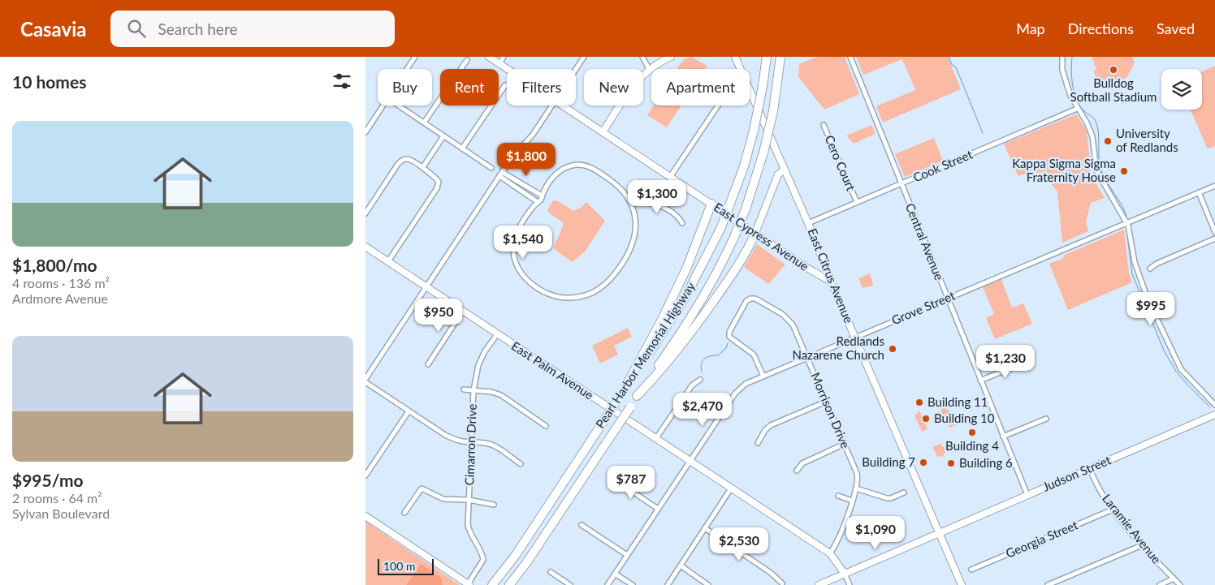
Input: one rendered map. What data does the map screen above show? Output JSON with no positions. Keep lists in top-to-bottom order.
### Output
{
  "streets": {
    "highway": ["Pearl Harbor Memorial Highway"],
    "main road": [
      "East Cypress Avenue",
      "East Citrus Avenue",
      "East Palm Avenue",
      "Judson Street"
    ],
    "street": [
      "Cero Court",
      "Cook Street",
      "Central Avenue",
      "Grove Street",
      "Morrison Drive",
      "Cimarron Drive",
      "Laramie Avenue",
      "Georgia Street"
    ]
  },
  "crossings": [
    ["Cero Court", "Cook Street"],
    ["Cook Street", "Central Avenue"],
    ["Cook Street", "East Citrus Avenue"],
    ["East Cypress Avenue", "East Citrus Avenue"],
    ["Central Avenue", "Grove Street"],
    ["Central Avenue", "Judson Street"],
    ["East Citrus Avenue", "Grove Street"],
    ["East Citrus Avenue", "Judson Street"],
    ["Grove Street", "East Palm Avenue"],
    ["Grove Street", "Morrison Drive"],
    ["East Palm Avenue", "Morrison Drive"],
    ["East Palm Avenue", "Cimarron Drive"],
    ["East Palm Avenue", "Judson Street"],
    ["Judson Street", "Laramie Avenue"],
    ["Laramie Avenue", "Georgia Street"]
  ],
  "places": [
    "Bulldog Softball Stadium",
    "University of Redlands",
    "Kappa Sigma Sigma Fraternity House",
    "Redlands Nazarene Church",
    "Building 11",
    "Building 10",
    "Building 4",
    "Building 7",
    "Building 6"
  ],
  "scale_bar": "100 m",
  "page": {
    "header": "Casavia",
    "search": "Search here",
    "nav": ["Map", "Directions", "Saved"],
    "heading": "10 homes",
    "chip": [
      "Buy",
      "Rent",
      "Filters",
      "New",
      "Apartment"
    ],
    "list": [
      {
        "name": "$1,800/mo",
        "note": "4 rooms · 136 m² · Ardmore Avenue"
      },
      {
        "name": "$995/mo",
        "note": "2 rooms · 64 m² · Sylvan Boulevard"
      }
    ],
    "price": [
      "$1,800",
      "$1,300",
      "$1,540",
      "$995",
      "$950",
      "$1,230",
      "$2,470",
      "$787",
      "$1,090",
      "$2,530"
    ],
    "scale": "100 m"
  }
}
